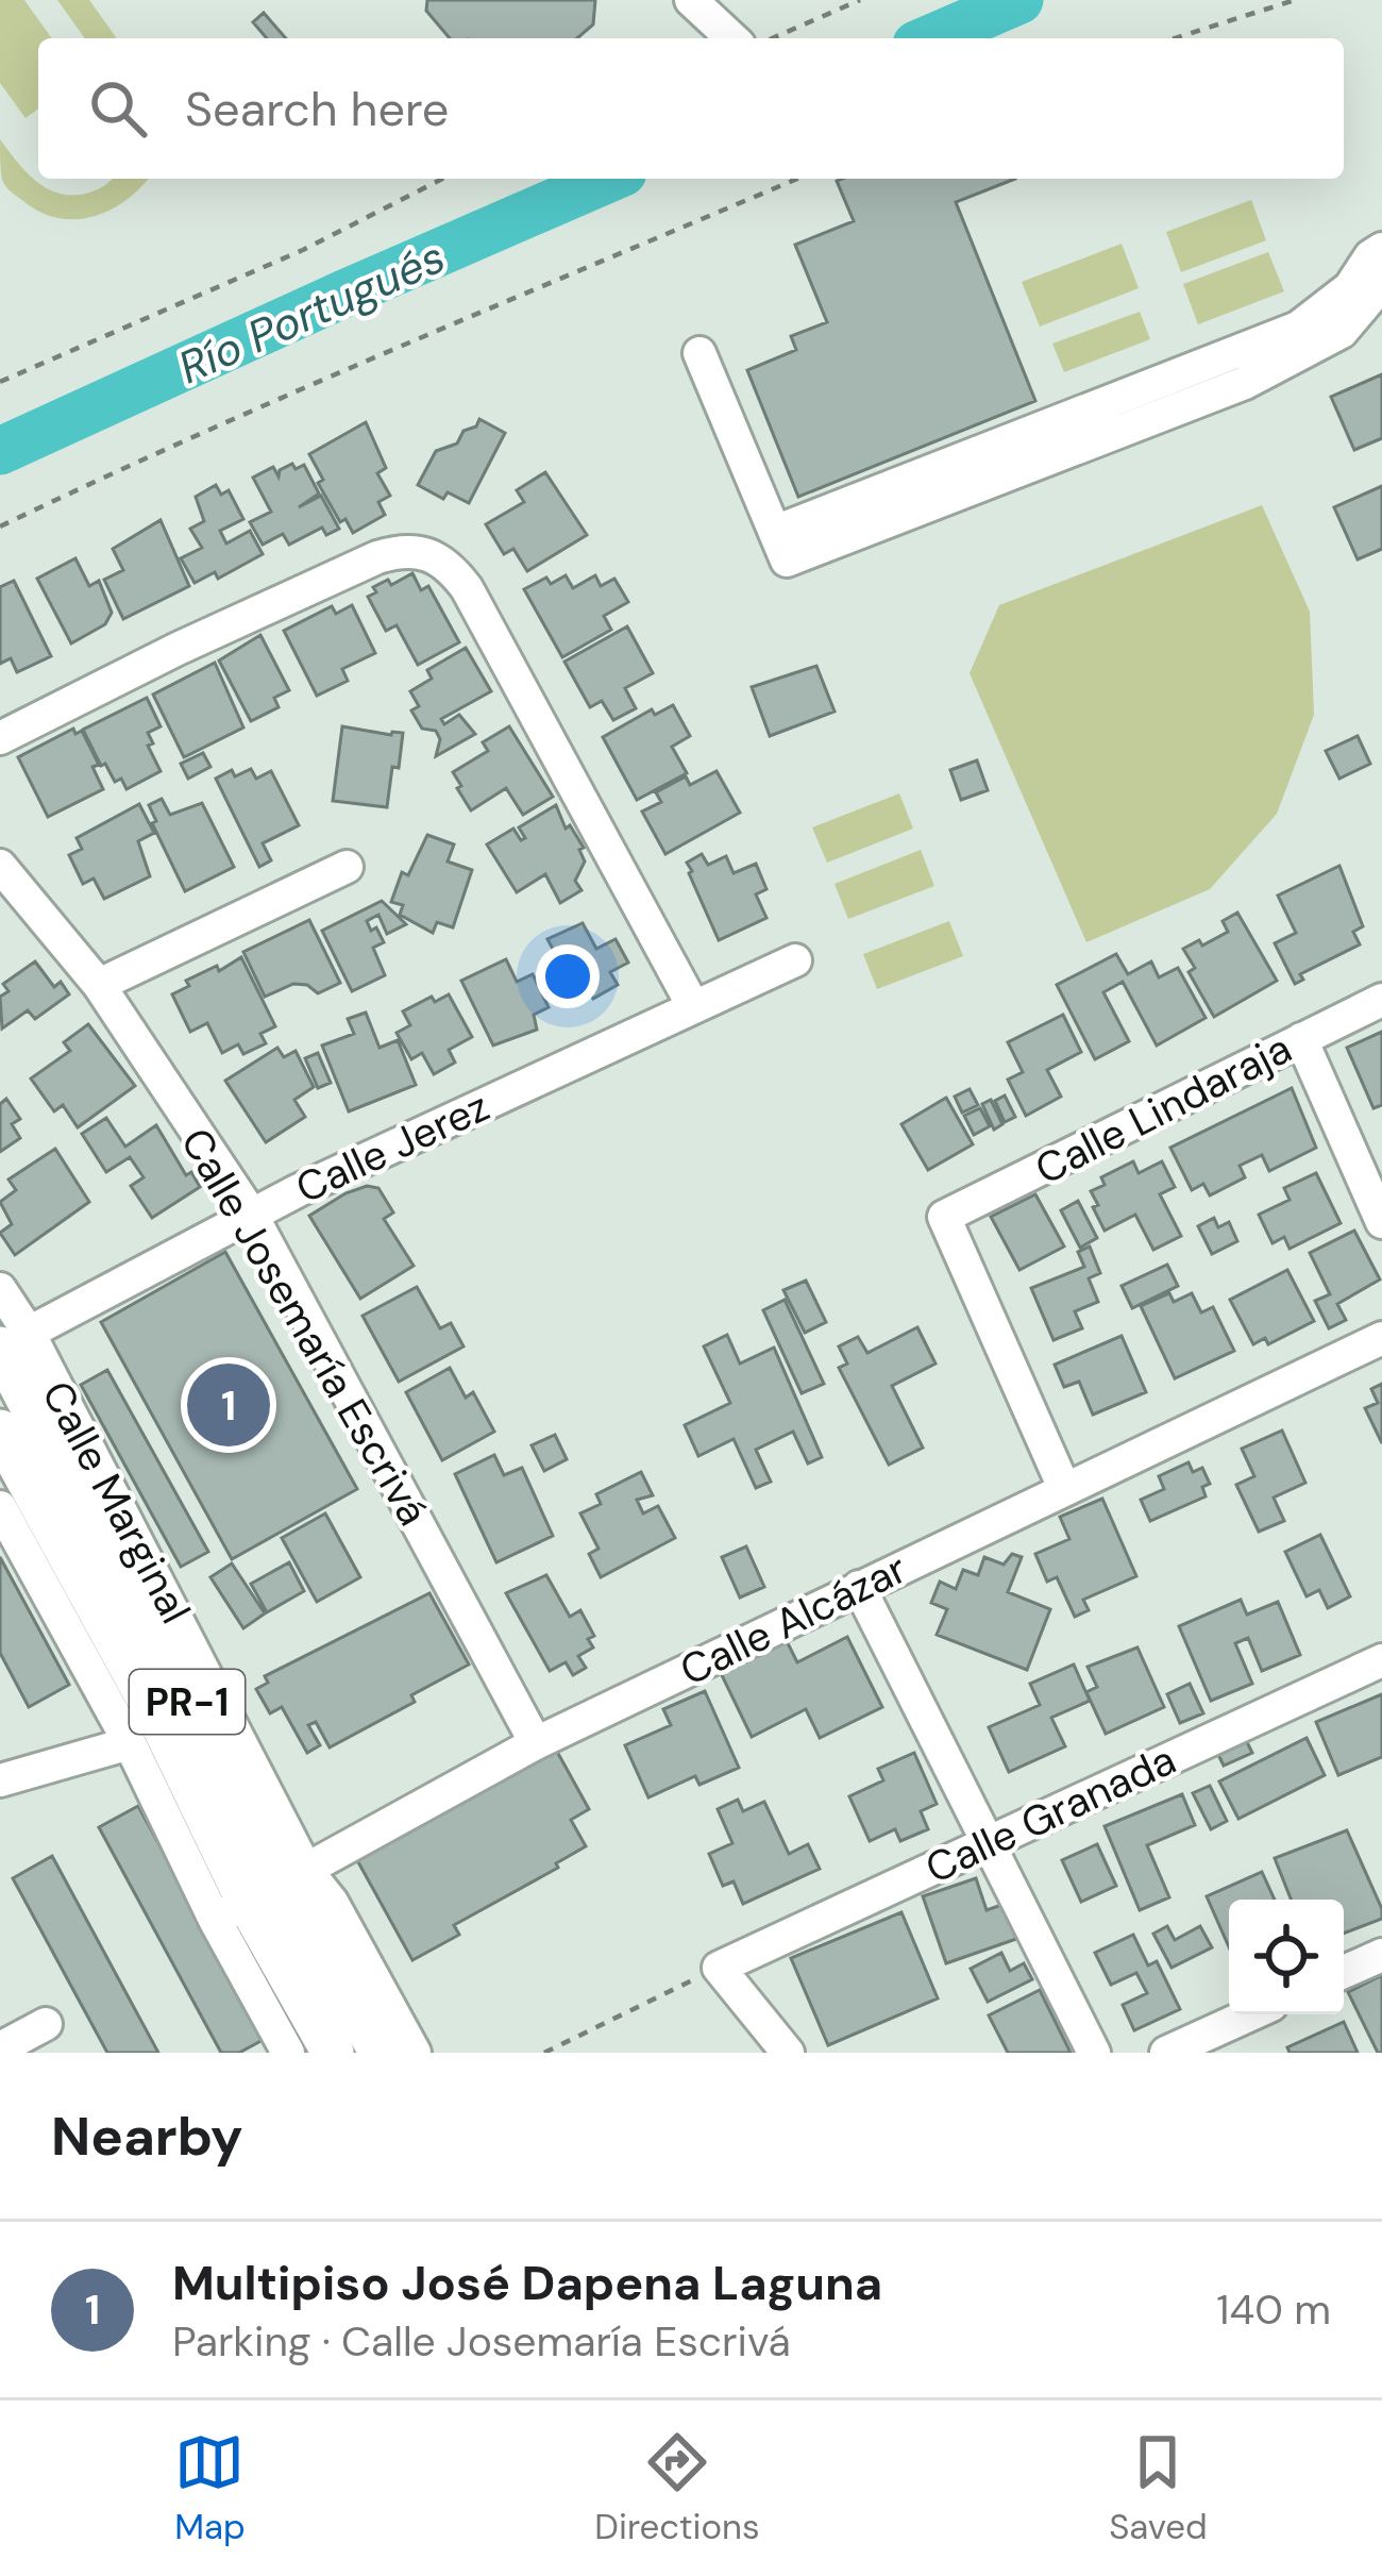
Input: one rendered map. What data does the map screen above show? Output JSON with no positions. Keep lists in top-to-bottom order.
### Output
{
  "streets": {
    "main road": ["PR-1"],
    "street": [
      "Calle Lindaraja",
      "Calle Jerez",
      "Calle Josemaría Escrivá",
      "Calle Marginal",
      "Calle Alcázar",
      "Calle Granada"
    ]
  },
  "crossings": [
    ["Calle Lindaraja", "Calle Alcázar"],
    ["Calle Jerez", "Calle Josemaría Escrivá"],
    ["Calle Jerez", "Calle Marginal"],
    ["Calle Jerez", "PR-1"],
    ["Calle Josemaría Escrivá", "Calle Alcázar"],
    ["Calle Marginal", "PR-1"],
    ["Calle Alcázar", "PR-1"]
  ],
  "water": ["Río Portugués"],
  "page": {
    "search": "Search here",
    "pins": "1",
    "heading": "Nearby",
    "list": [
      {
        "mark": "1",
        "name": "Multipiso José Dapena Laguna",
        "note": "Parking · Calle Josemaría Escrivá",
        "value": "140 m"
      }
    ],
    "nav": ["Map", "Directions", "Saved"]
  }
}
